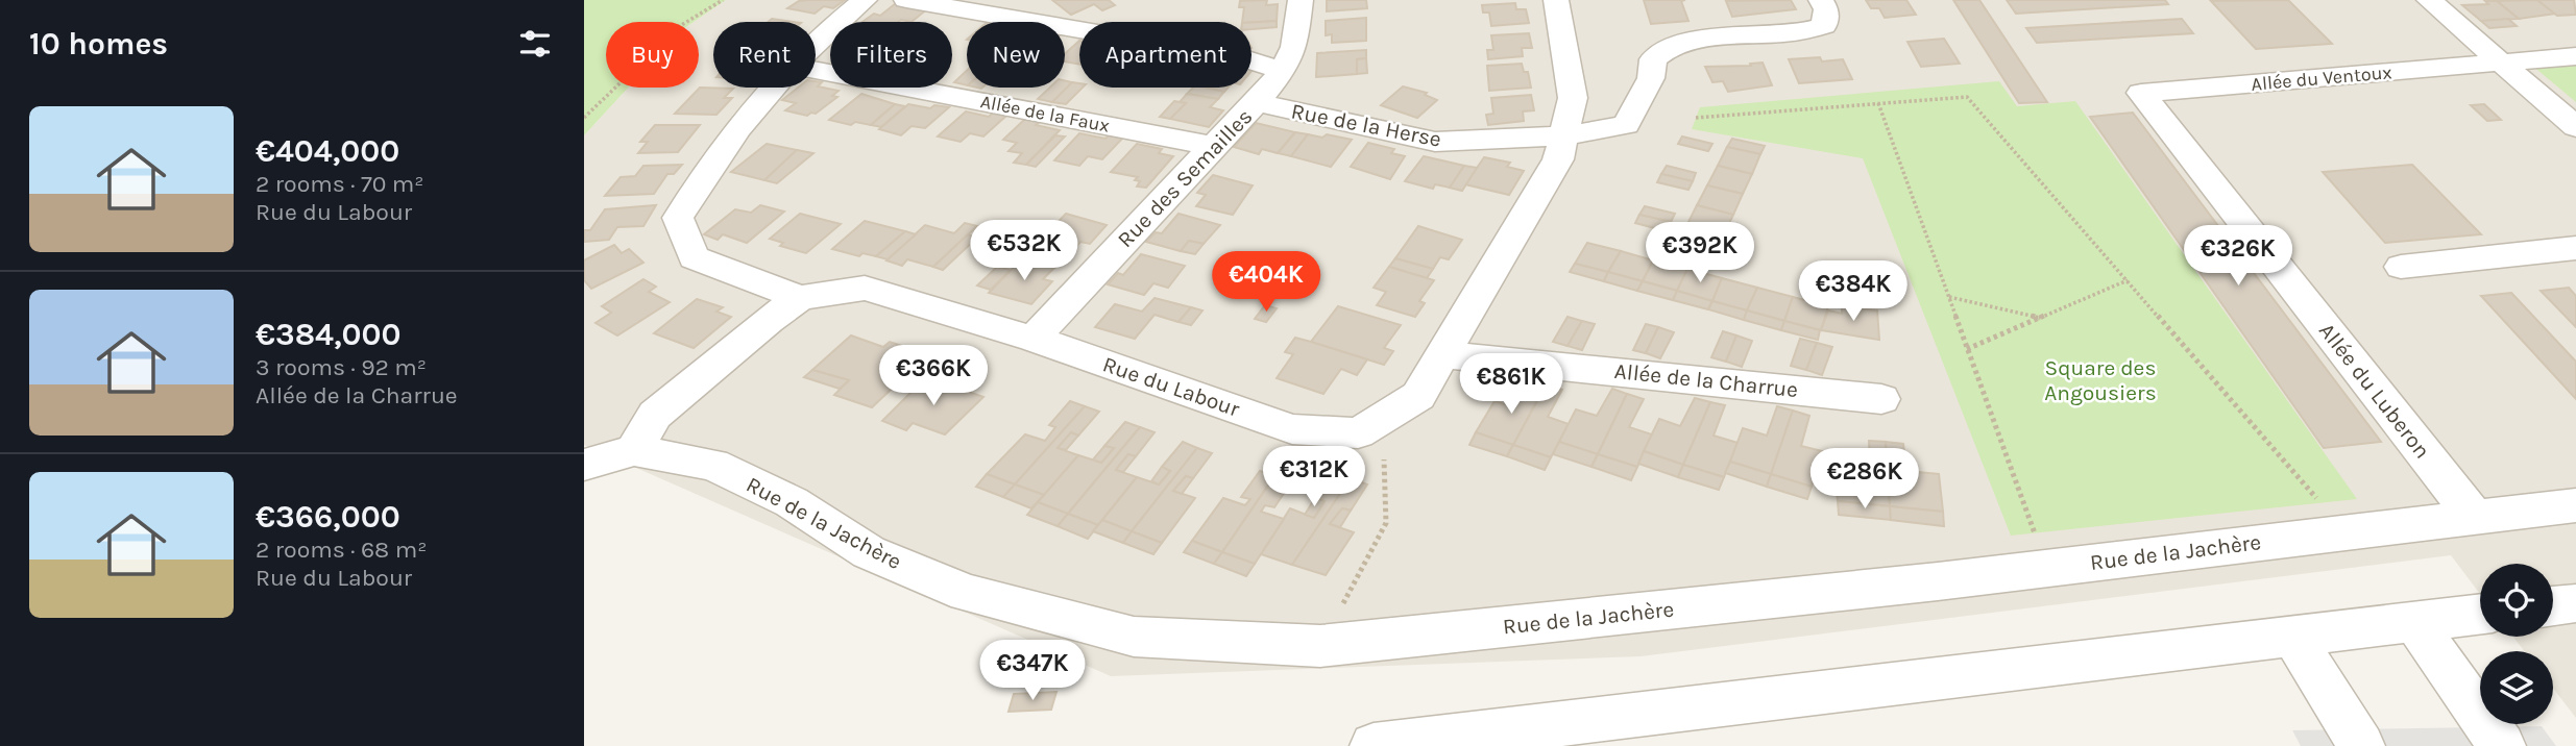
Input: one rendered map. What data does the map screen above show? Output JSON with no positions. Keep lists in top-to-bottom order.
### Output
{
  "streets": {
    "street": [
      "Allée du Ventoux",
      "Allée de la Faux",
      "Rue de la Herse",
      "Rue des Semailles",
      "Allée de la Charrue",
      "Rue du Labour",
      "Allée du Luberon",
      "Rue de la Jachère"
    ]
  },
  "crossings": [
    ["Allée du Ventoux", "Allée du Luberon"],
    ["Allée de la Faux", "Rue des Semailles"],
    ["Rue de la Herse", "Rue des Semailles"],
    ["Rue de la Herse", "Rue du Labour"],
    ["Rue des Semailles", "Rue du Labour"],
    ["Allée de la Charrue", "Rue du Labour"],
    ["Rue du Labour", "Rue de la Jachère"],
    ["Allée du Luberon", "Rue de la Jachère"]
  ],
  "parks": ["Square des Angousiers"],
  "page": {
    "heading": "10 homes",
    "chip": [
      "Buy",
      "Rent",
      "Filters",
      "New",
      "Apartment"
    ],
    "list": [
      {
        "name": "€404,000",
        "note": "2 rooms · 70 m² · Rue du Labour"
      },
      {
        "name": "€384,000",
        "note": "3 rooms · 92 m² · Allée de la Charrue"
      },
      {
        "name": "€366,000",
        "note": "2 rooms · 68 m² · Rue du Labour"
      }
    ],
    "price": [
      "€532K",
      "€392K",
      "€326K",
      "€404K",
      "€384K",
      "€366K",
      "€861K",
      "€312K",
      "€286K",
      "€347K"
    ]
  }
}
